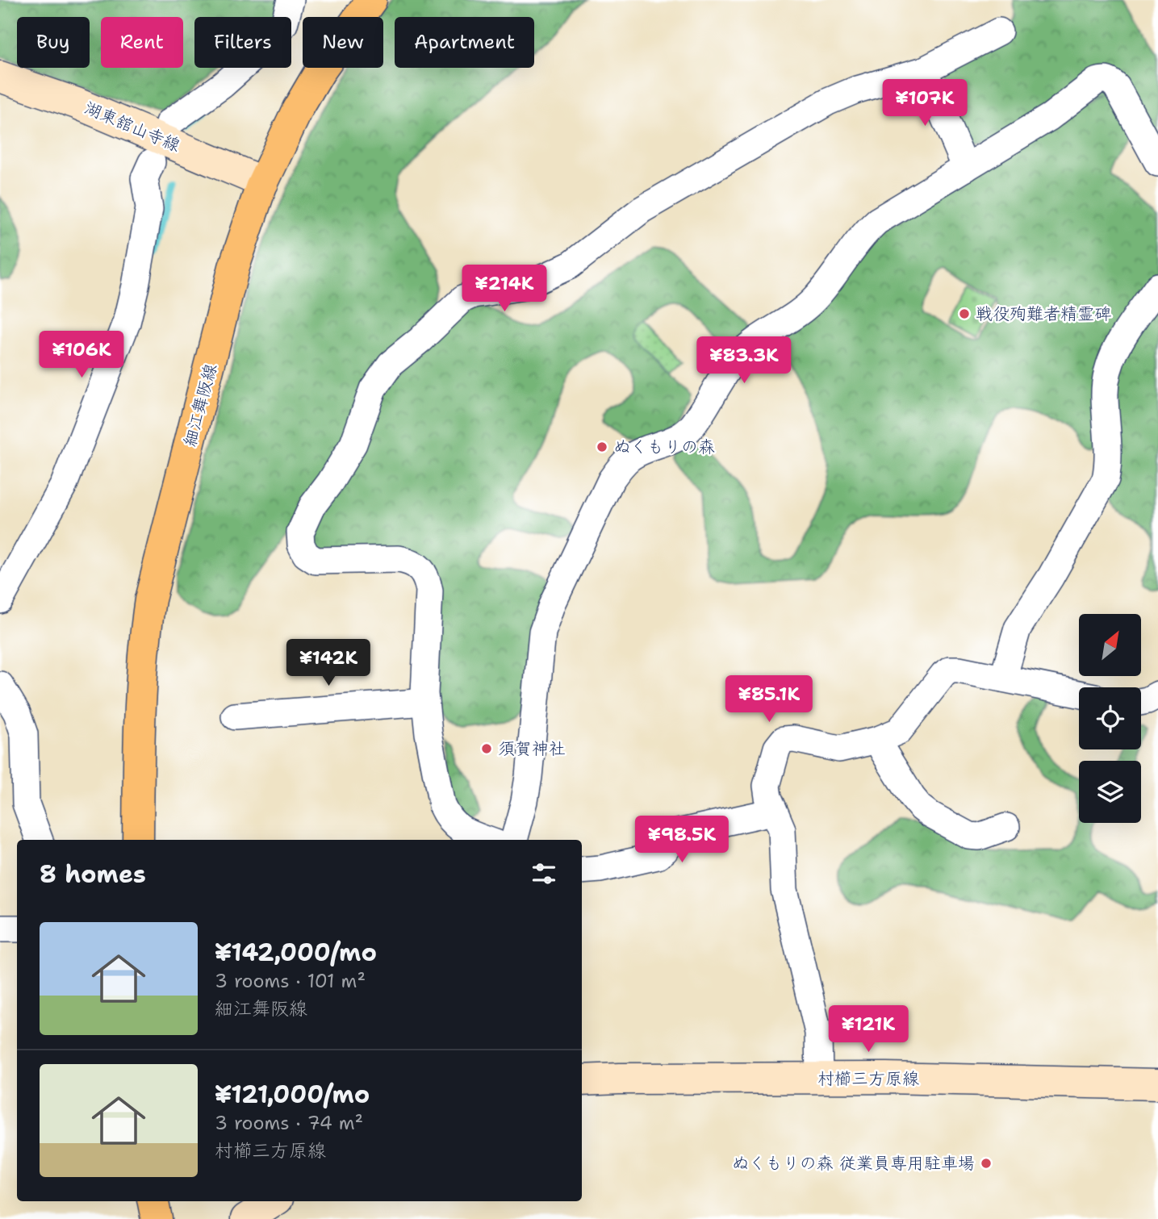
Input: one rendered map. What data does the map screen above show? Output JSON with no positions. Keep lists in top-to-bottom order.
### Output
{
  "streets": {
    "main road": ["湖東舘山寺線", "細江舞阪線", "村櫛三方原線"]
  },
  "crossings": [
    ["湖東舘山寺線", "細江舞阪線"]
  ],
  "places": [
    "戦役殉難者精霊碑",
    "ぬくもりの森",
    "須賀神社",
    "ぬくもりの森 従業員専用駐車場"
  ],
  "north": "top right",
  "page": {
    "chip": [
      "Buy",
      "Rent",
      "Filters",
      "New",
      "Apartment"
    ],
    "price": [
      "¥107K",
      "¥214K",
      "¥106K",
      "¥83.3K",
      "¥142K",
      "¥85.1K",
      "¥98.5K",
      "¥121K"
    ],
    "heading": "8 homes",
    "list": [
      {
        "name": "¥142,000/mo",
        "note": "3 rooms · 101 m² · 細江舞阪線"
      },
      {
        "name": "¥121,000/mo",
        "note": "3 rooms · 74 m² · 村櫛三方原線"
      }
    ]
  }
}
